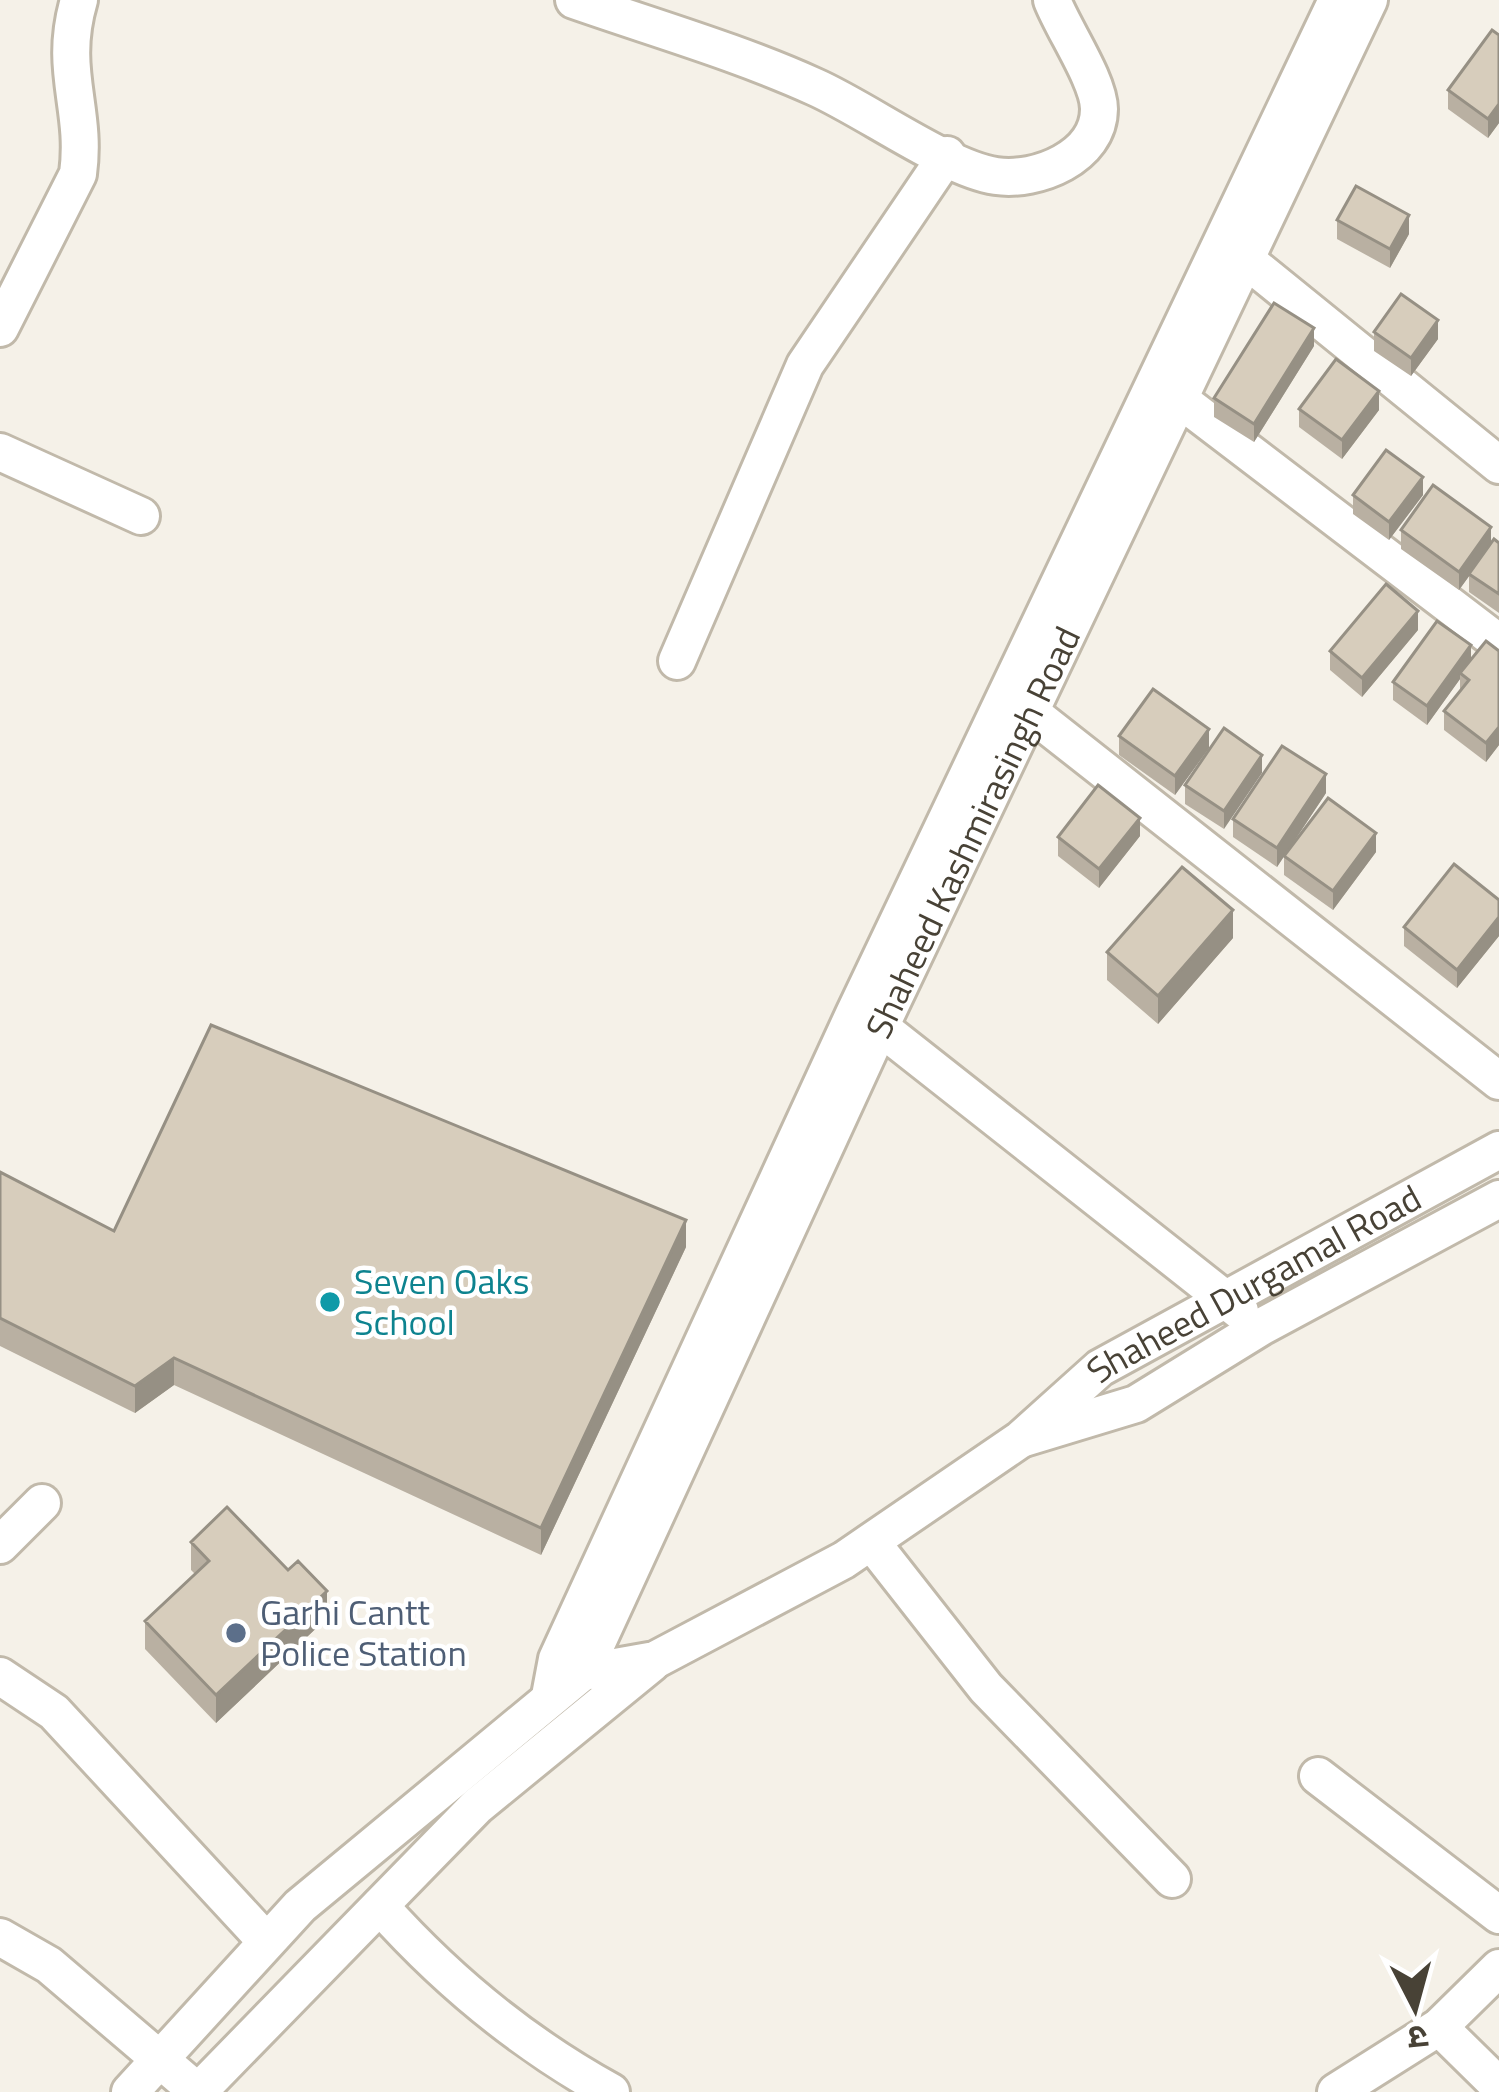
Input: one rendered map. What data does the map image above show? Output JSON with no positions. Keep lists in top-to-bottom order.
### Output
{
  "streets": {
    "street": ["Shaheed Kashmirasingh Road", "Shaheed Durgamal Road"]
  },
  "crossings": [
    ["Shaheed Kashmirasingh Road", "Shaheed Durgamal Road"]
  ],
  "places": ["Seven Oaks School", "Garhi Cantt Police Station"],
  "north": "bottom"
}
